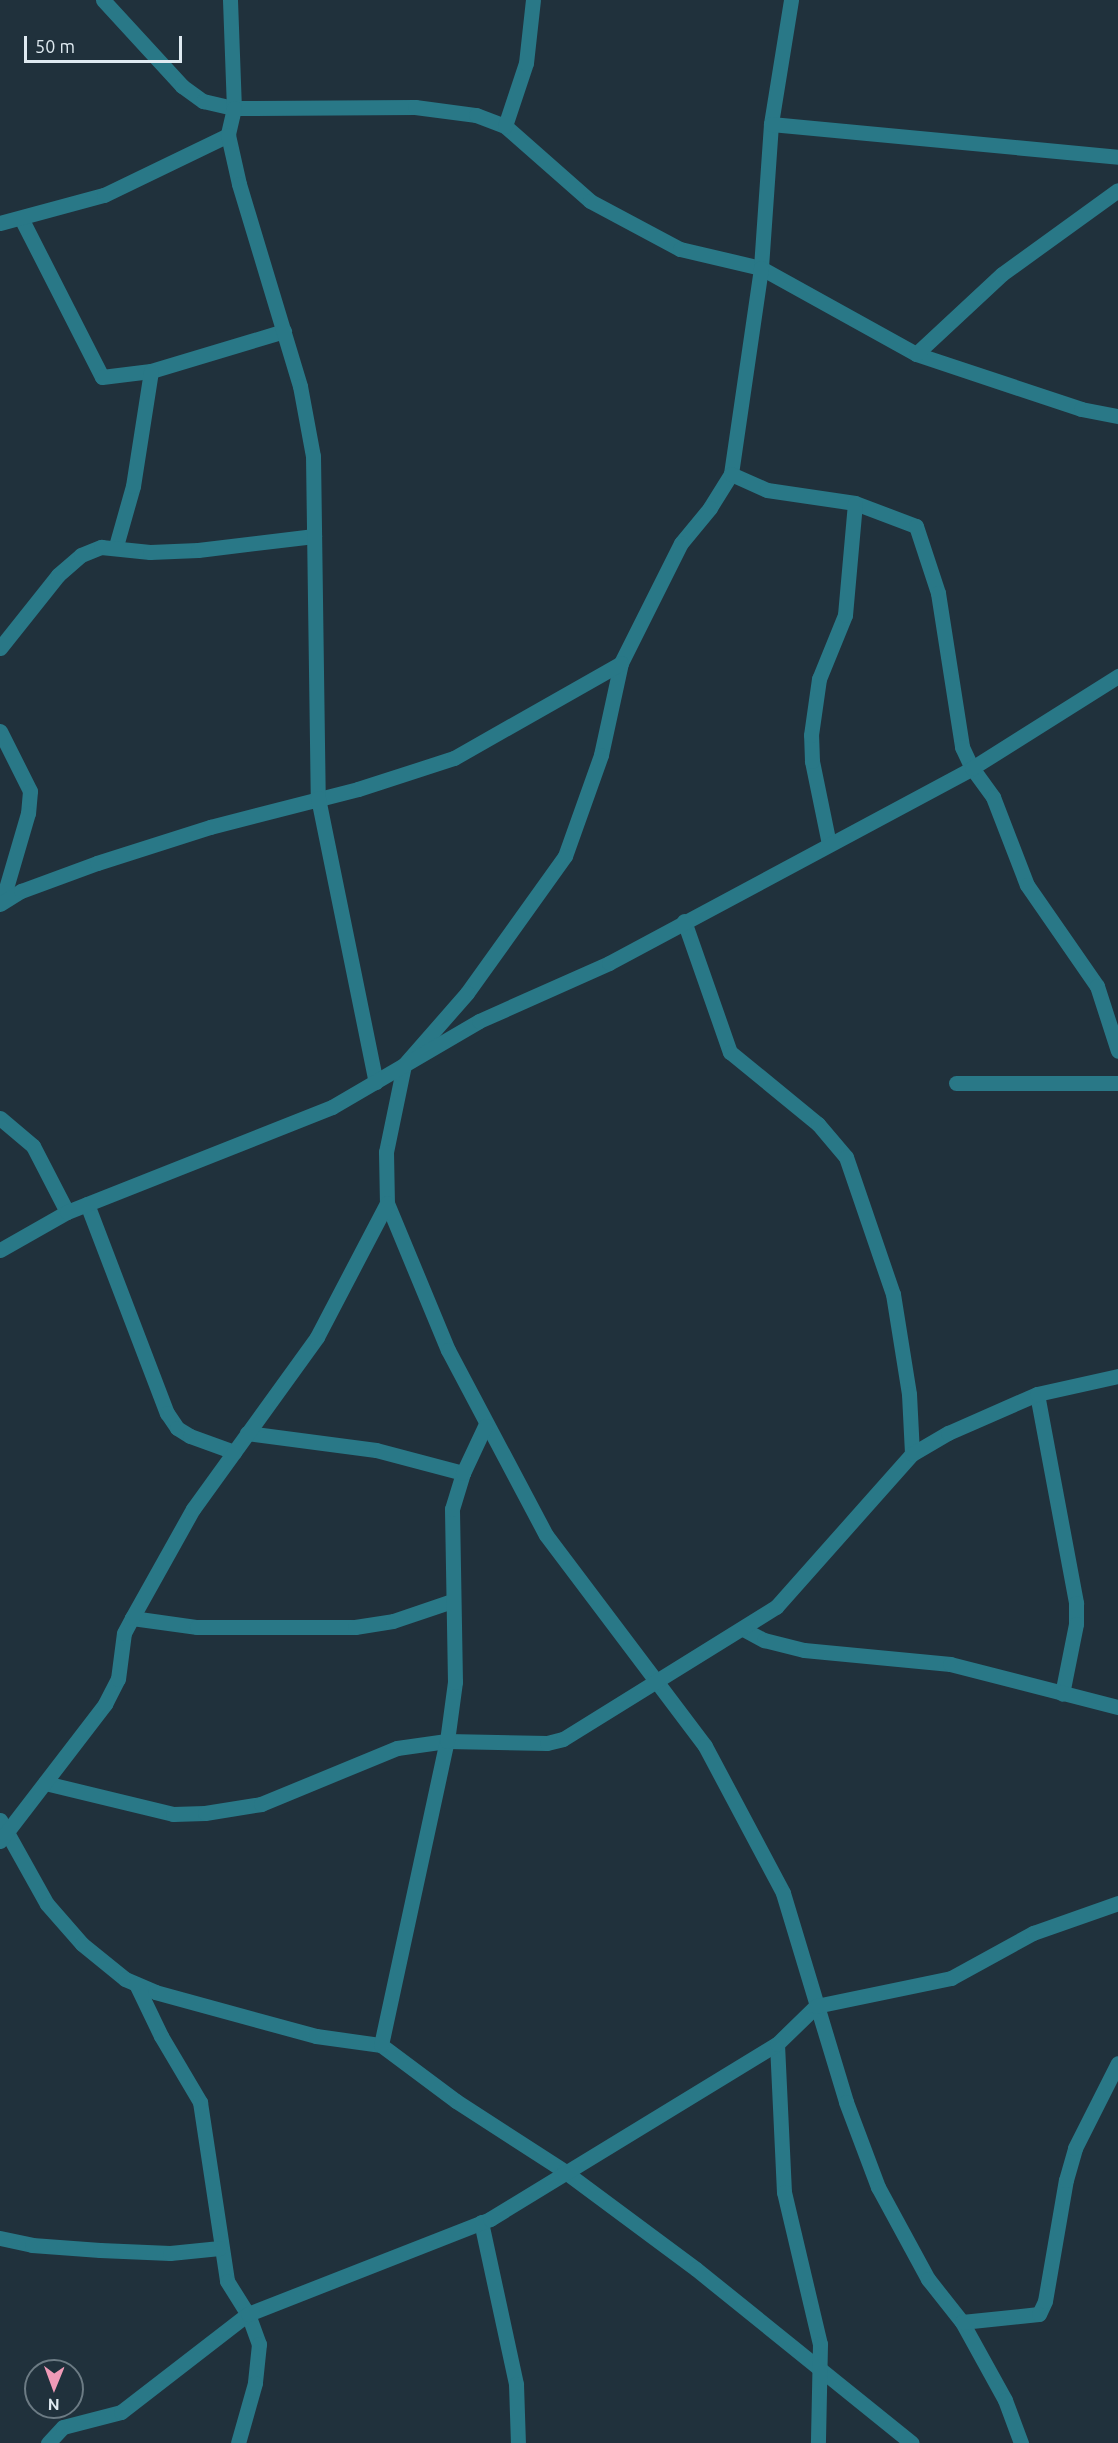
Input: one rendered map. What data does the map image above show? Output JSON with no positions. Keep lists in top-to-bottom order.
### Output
{
  "scale_bar": "50 m",
  "north": "bottom"
}
